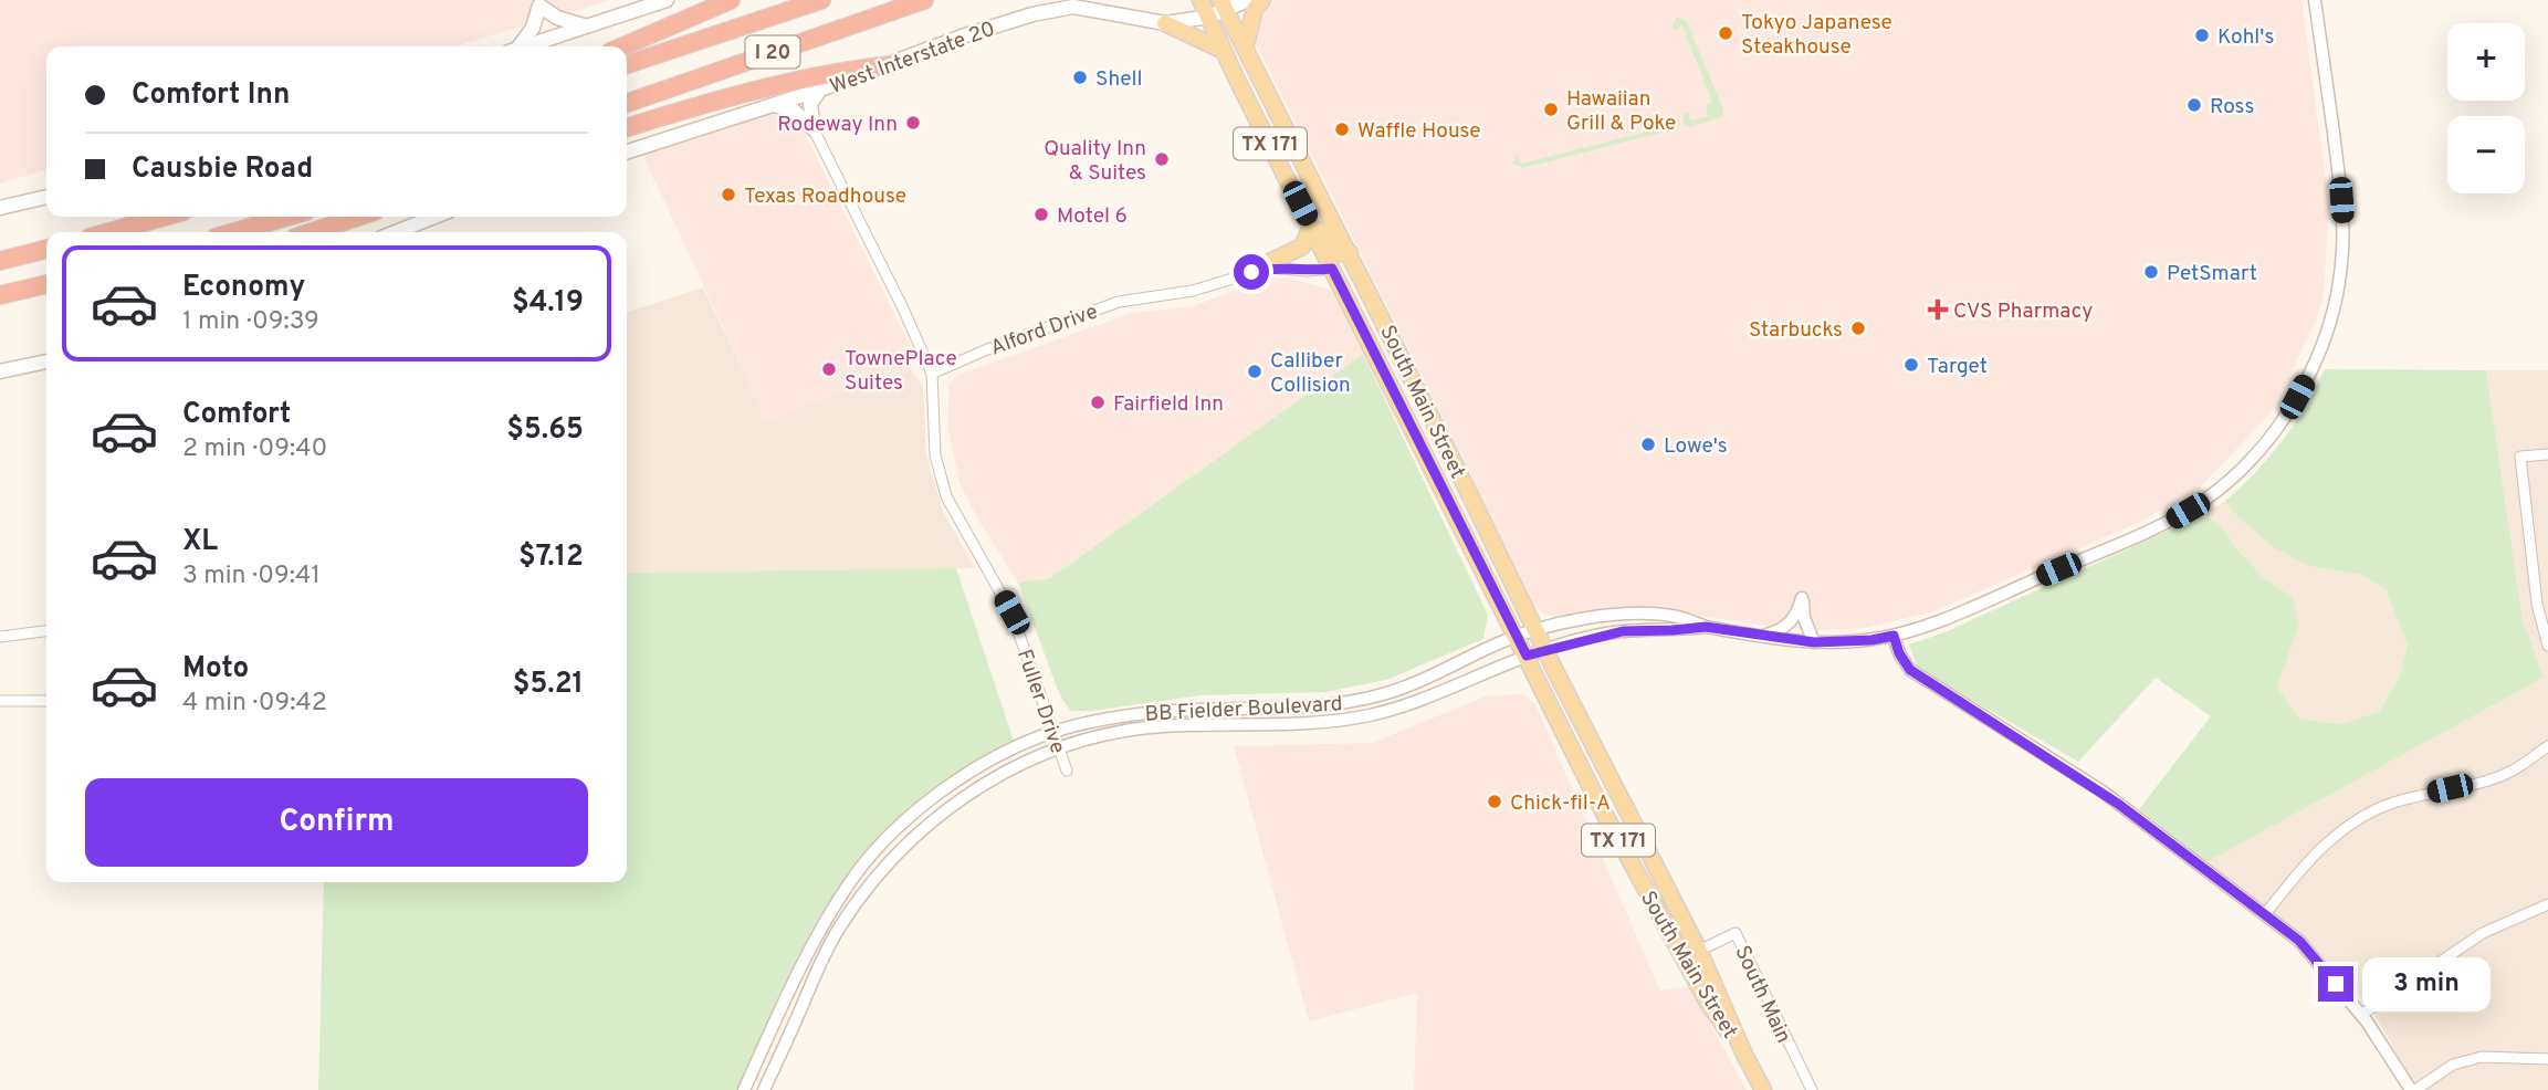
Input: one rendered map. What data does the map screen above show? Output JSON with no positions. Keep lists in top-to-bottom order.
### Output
{
  "streets": {
    "highway": ["I 20"],
    "main road": ["West Interstate 20", "TX 171", "South Main Street"],
    "street": [
      "Alford Drive",
      "Fuller Drive",
      "BB Fielder Boulevard",
      "South Main"
    ]
  },
  "crossings": [
    ["West Interstate 20", "South Main Street"],
    ["Alford Drive", "South Main Street"],
    ["Alford Drive", "Fuller Drive"],
    ["South Main Street", "BB Fielder Boulevard"],
    ["South Main Street", "South Main"],
    ["Fuller Drive", "BB Fielder Boulevard"]
  ],
  "places": {
    "other": [
      "Tokyo Japanese Steakhouse",
      "Kohl's",
      "Shell",
      "Ross",
      "Hawaiian Grill & Poke",
      "Rodeway Inn",
      "Waffle House",
      "Quality Inn & Suites",
      "Texas Roadhouse",
      "Motel 6",
      "PetSmart",
      "Starbucks",
      "Target",
      "TownePlace Suites",
      "Calliber Collision",
      "Fairfield Inn",
      "Lowe's",
      "Chick-fil-A"
    ],
    "health": ["CVS Pharmacy"]
  },
  "page": {
    "map_buttons": ["+", "−"],
    "banner": ["Comfort Inn", "Causbie Road"],
    "list": [
      {
        "name": "Economy",
        "note": "1 min · 09:39",
        "value": "$4.19"
      },
      {
        "name": "Comfort",
        "note": "2 min · 09:40",
        "value": "$5.65"
      },
      {
        "name": "XL",
        "note": "3 min · 09:41",
        "value": "$7.12"
      },
      {
        "name": "Moto",
        "note": "4 min · 09:42",
        "value": "$5.21"
      }
    ],
    "buttons": "Confirm",
    "bubble": "3 min"
  }
}
